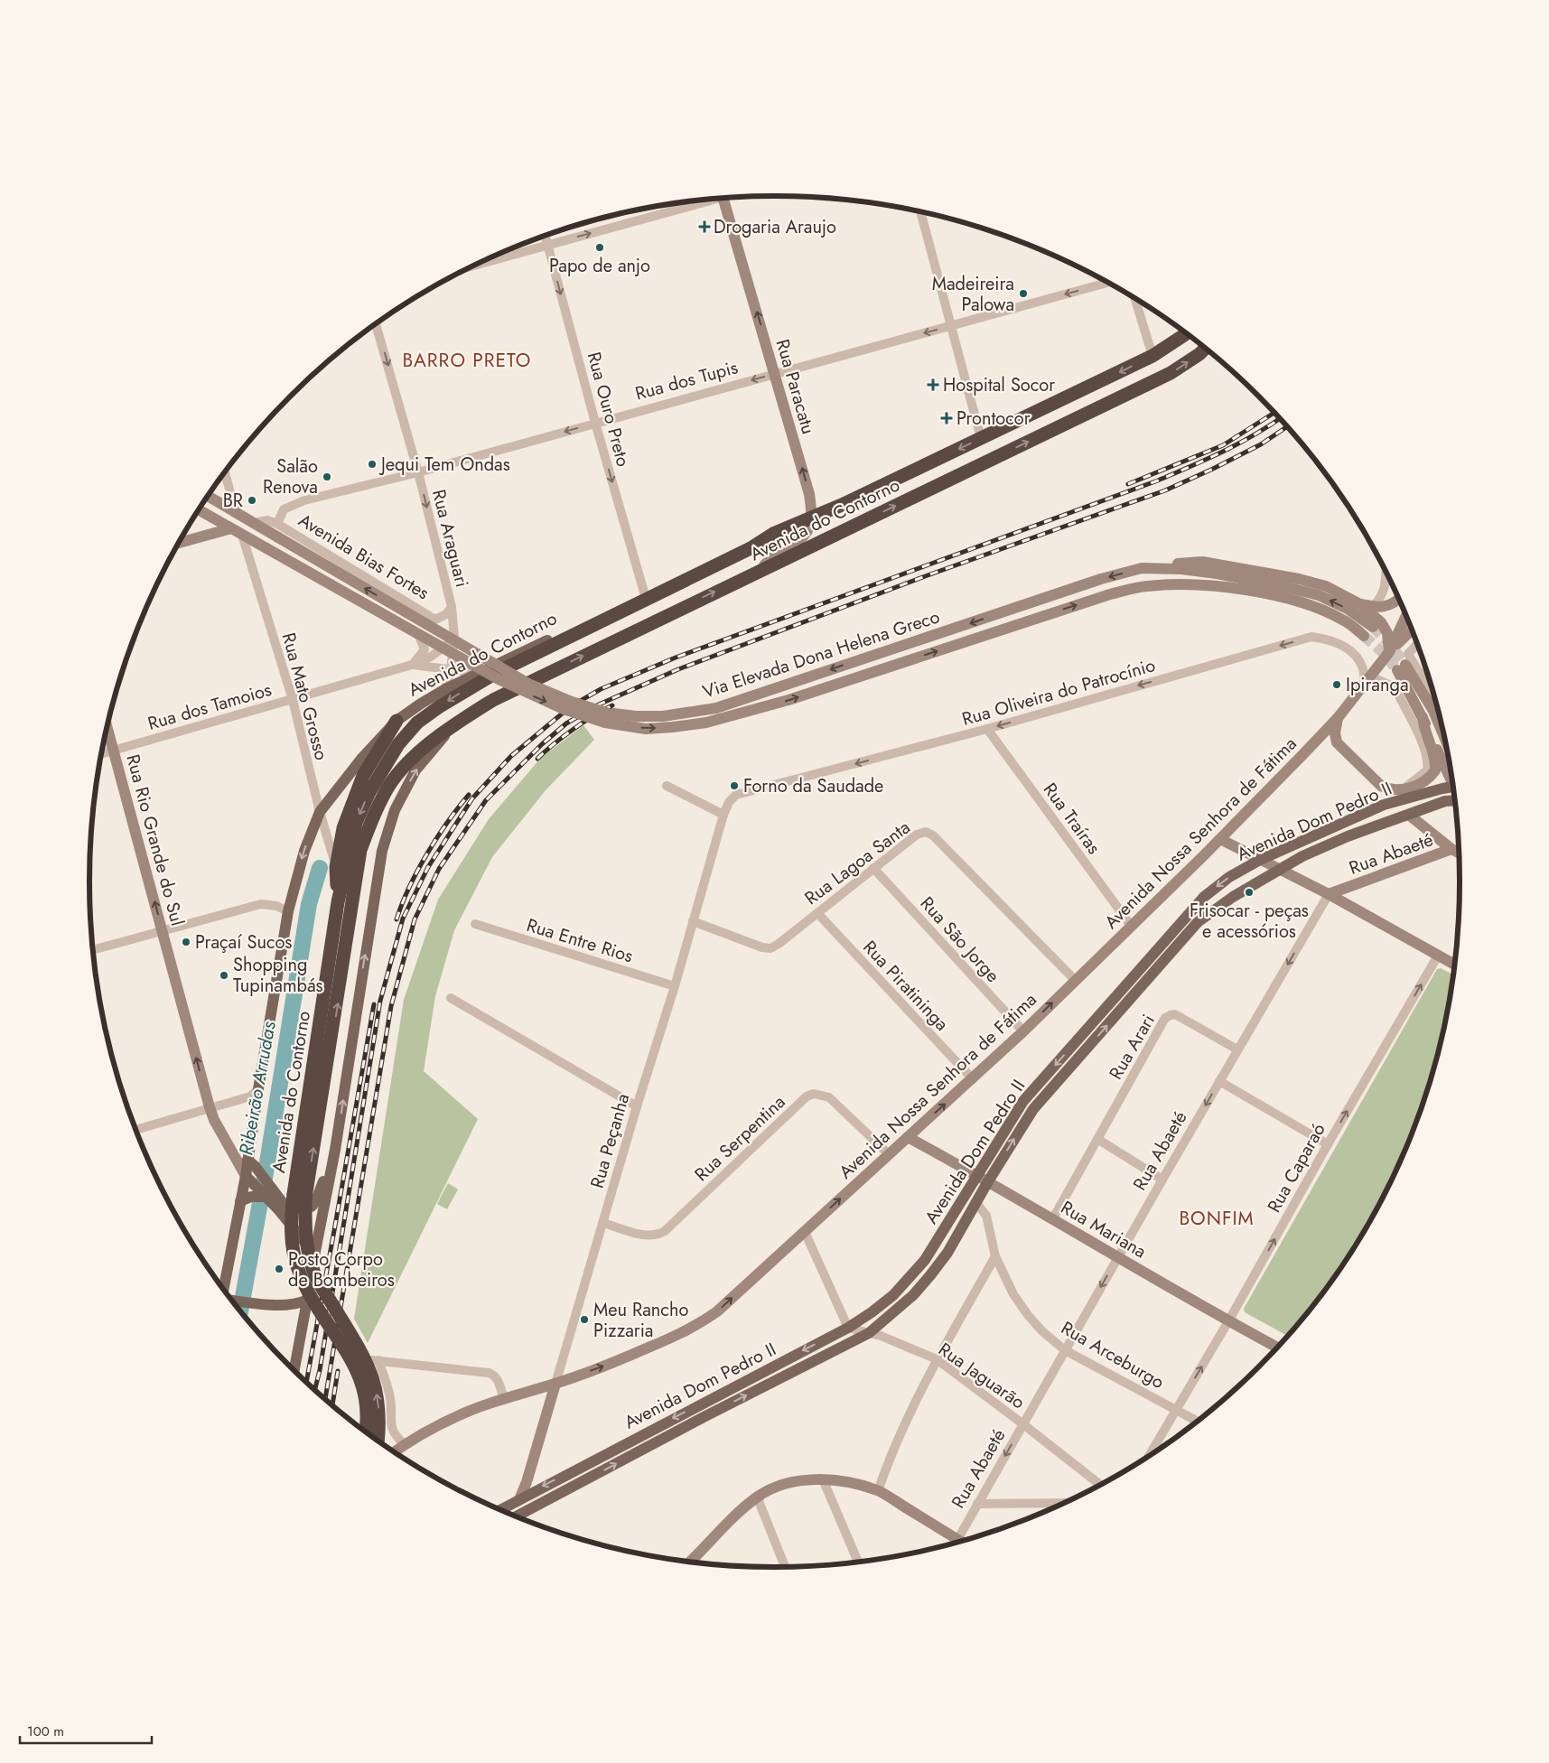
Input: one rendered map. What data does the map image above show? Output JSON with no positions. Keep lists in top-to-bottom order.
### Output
{
  "streets": {
    "highway": ["Avenida do Contorno"],
    "main road": ["Avenida Dom Pedro II"],
    "street": [
      "Rua dos Tupis",
      "Rua Paracatu",
      "Rua Ouro Preto",
      "Rua Araguari",
      "Avenida Bias Fortes",
      "Via Elevada Dona Helena Greco",
      "Rua Oliveira do Patrocínio",
      "Rua Mato Grosso",
      "Rua dos Tamoios",
      "Rua Traíras",
      "Avenida Nossa Senhora de Fátima",
      "Rua Rio Grande do Sul",
      "Rua Abaeté",
      "Rua Lagoa Santa",
      "Rua São Jorge",
      "Rua Entre Rios",
      "Rua Piratininga",
      "Rua Arari",
      "Rua Serpentina",
      "Rua Peçanha",
      "Rua Caparaó",
      "Rua Mariana",
      "Rua Arceburgo",
      "Rua Jaguarão"
    ]
  },
  "crossings": [
    ["Rua dos Tupis", "Rua Paracatu"],
    ["Rua dos Tupis", "Rua Ouro Preto"],
    ["Rua dos Tupis", "Rua Araguari"],
    ["Rua dos Tupis", "Avenida Bias Fortes"],
    ["Rua Paracatu", "Avenida do Contorno"],
    ["Rua Ouro Preto", "Avenida do Contorno"],
    ["Avenida do Contorno", "Rua Araguari"],
    ["Avenida do Contorno", "Rua Mato Grosso"],
    ["Avenida do Contorno", "Rua dos Tamoios"],
    ["Avenida do Contorno", "Rua Rio Grande do Sul"],
    ["Rua Araguari", "Avenida Bias Fortes"],
    ["Rua Araguari", "Rua dos Tamoios"],
    ["Avenida Bias Fortes", "Via Elevada Dona Helena Greco"],
    ["Via Elevada Dona Helena Greco", "Rua Mato Grosso"],
    ["Rua Oliveira do Patrocínio", "Rua Traíras"],
    ["Rua Oliveira do Patrocínio", "Avenida Nossa Senhora de Fátima"],
    ["Rua Oliveira do Patrocínio", "Rua Peçanha"],
    ["Rua Mato Grosso", "Rua dos Tamoios"],
    ["Rua dos Tamoios", "Rua Rio Grande do Sul"],
    ["Rua Traíras", "Avenida Nossa Senhora de Fátima"],
    ["Avenida Dom Pedro II", "Rua Peçanha"],
    ["Avenida Dom Pedro II", "Rua Mariana"],
    ["Avenida Dom Pedro II", "Rua Arceburgo"],
    ["Avenida Dom Pedro II", "Rua Jaguarão"],
    ["Avenida Nossa Senhora de Fátima", "Rua Lagoa Santa"],
    ["Avenida Nossa Senhora de Fátima", "Rua São Jorge"],
    ["Avenida Nossa Senhora de Fátima", "Rua Piratininga"],
    ["Avenida Nossa Senhora de Fátima", "Rua Serpentina"],
    ["Avenida Nossa Senhora de Fátima", "Rua Peçanha"],
    ["Avenida Nossa Senhora de Fátima", "Rua Mariana"],
    ["Rua Abaeté", "Rua Arari"],
    ["Rua Abaeté", "Rua Mariana"],
    ["Rua Abaeté", "Rua Arceburgo"],
    ["Rua Abaeté", "Rua Jaguarão"],
    ["Rua Lagoa Santa", "Rua São Jorge"],
    ["Rua Lagoa Santa", "Rua Piratininga"],
    ["Rua Lagoa Santa", "Rua Peçanha"],
    ["Rua Entre Rios", "Rua Peçanha"],
    ["Rua Arari", "Rua Mariana"],
    ["Rua Serpentina", "Rua Peçanha"],
    ["Rua Caparaó", "Rua Mariana"],
    ["Rua Caparaó", "Rua Arceburgo"]
  ],
  "one_way": [
    "Rua dos Tupis",
    "Rua Paracatu",
    "Rua Ouro Preto",
    "Rua Araguari",
    "Rua Oliveira do Patrocínio",
    "Avenida Nossa Senhora de Fátima",
    "Rua Rio Grande do Sul",
    "Rua Abaeté",
    "Rua Caparaó"
  ],
  "districts": ["BARRO PRETO", "BONFIM"],
  "water": ["Ribeirão Arrudas"],
  "places": {
    "health": ["Drogaria Araujo", "Hospital Socor", "Prontocor"],
    "other": [
      "Papo de anjo",
      "Madeireira Palowa",
      "Jequi Tem Ondas",
      "Salão Renova",
      "BR",
      "Ipiranga",
      "Forno da Saudade",
      "Frisocar - peças e acessórios",
      "Praçaí Sucos",
      "Shopping Tupinambás",
      "Posto Corpo de Bombeiros",
      "Meu Rancho Pizzaria"
    ]
  },
  "scale_bar": "100 m"
}
